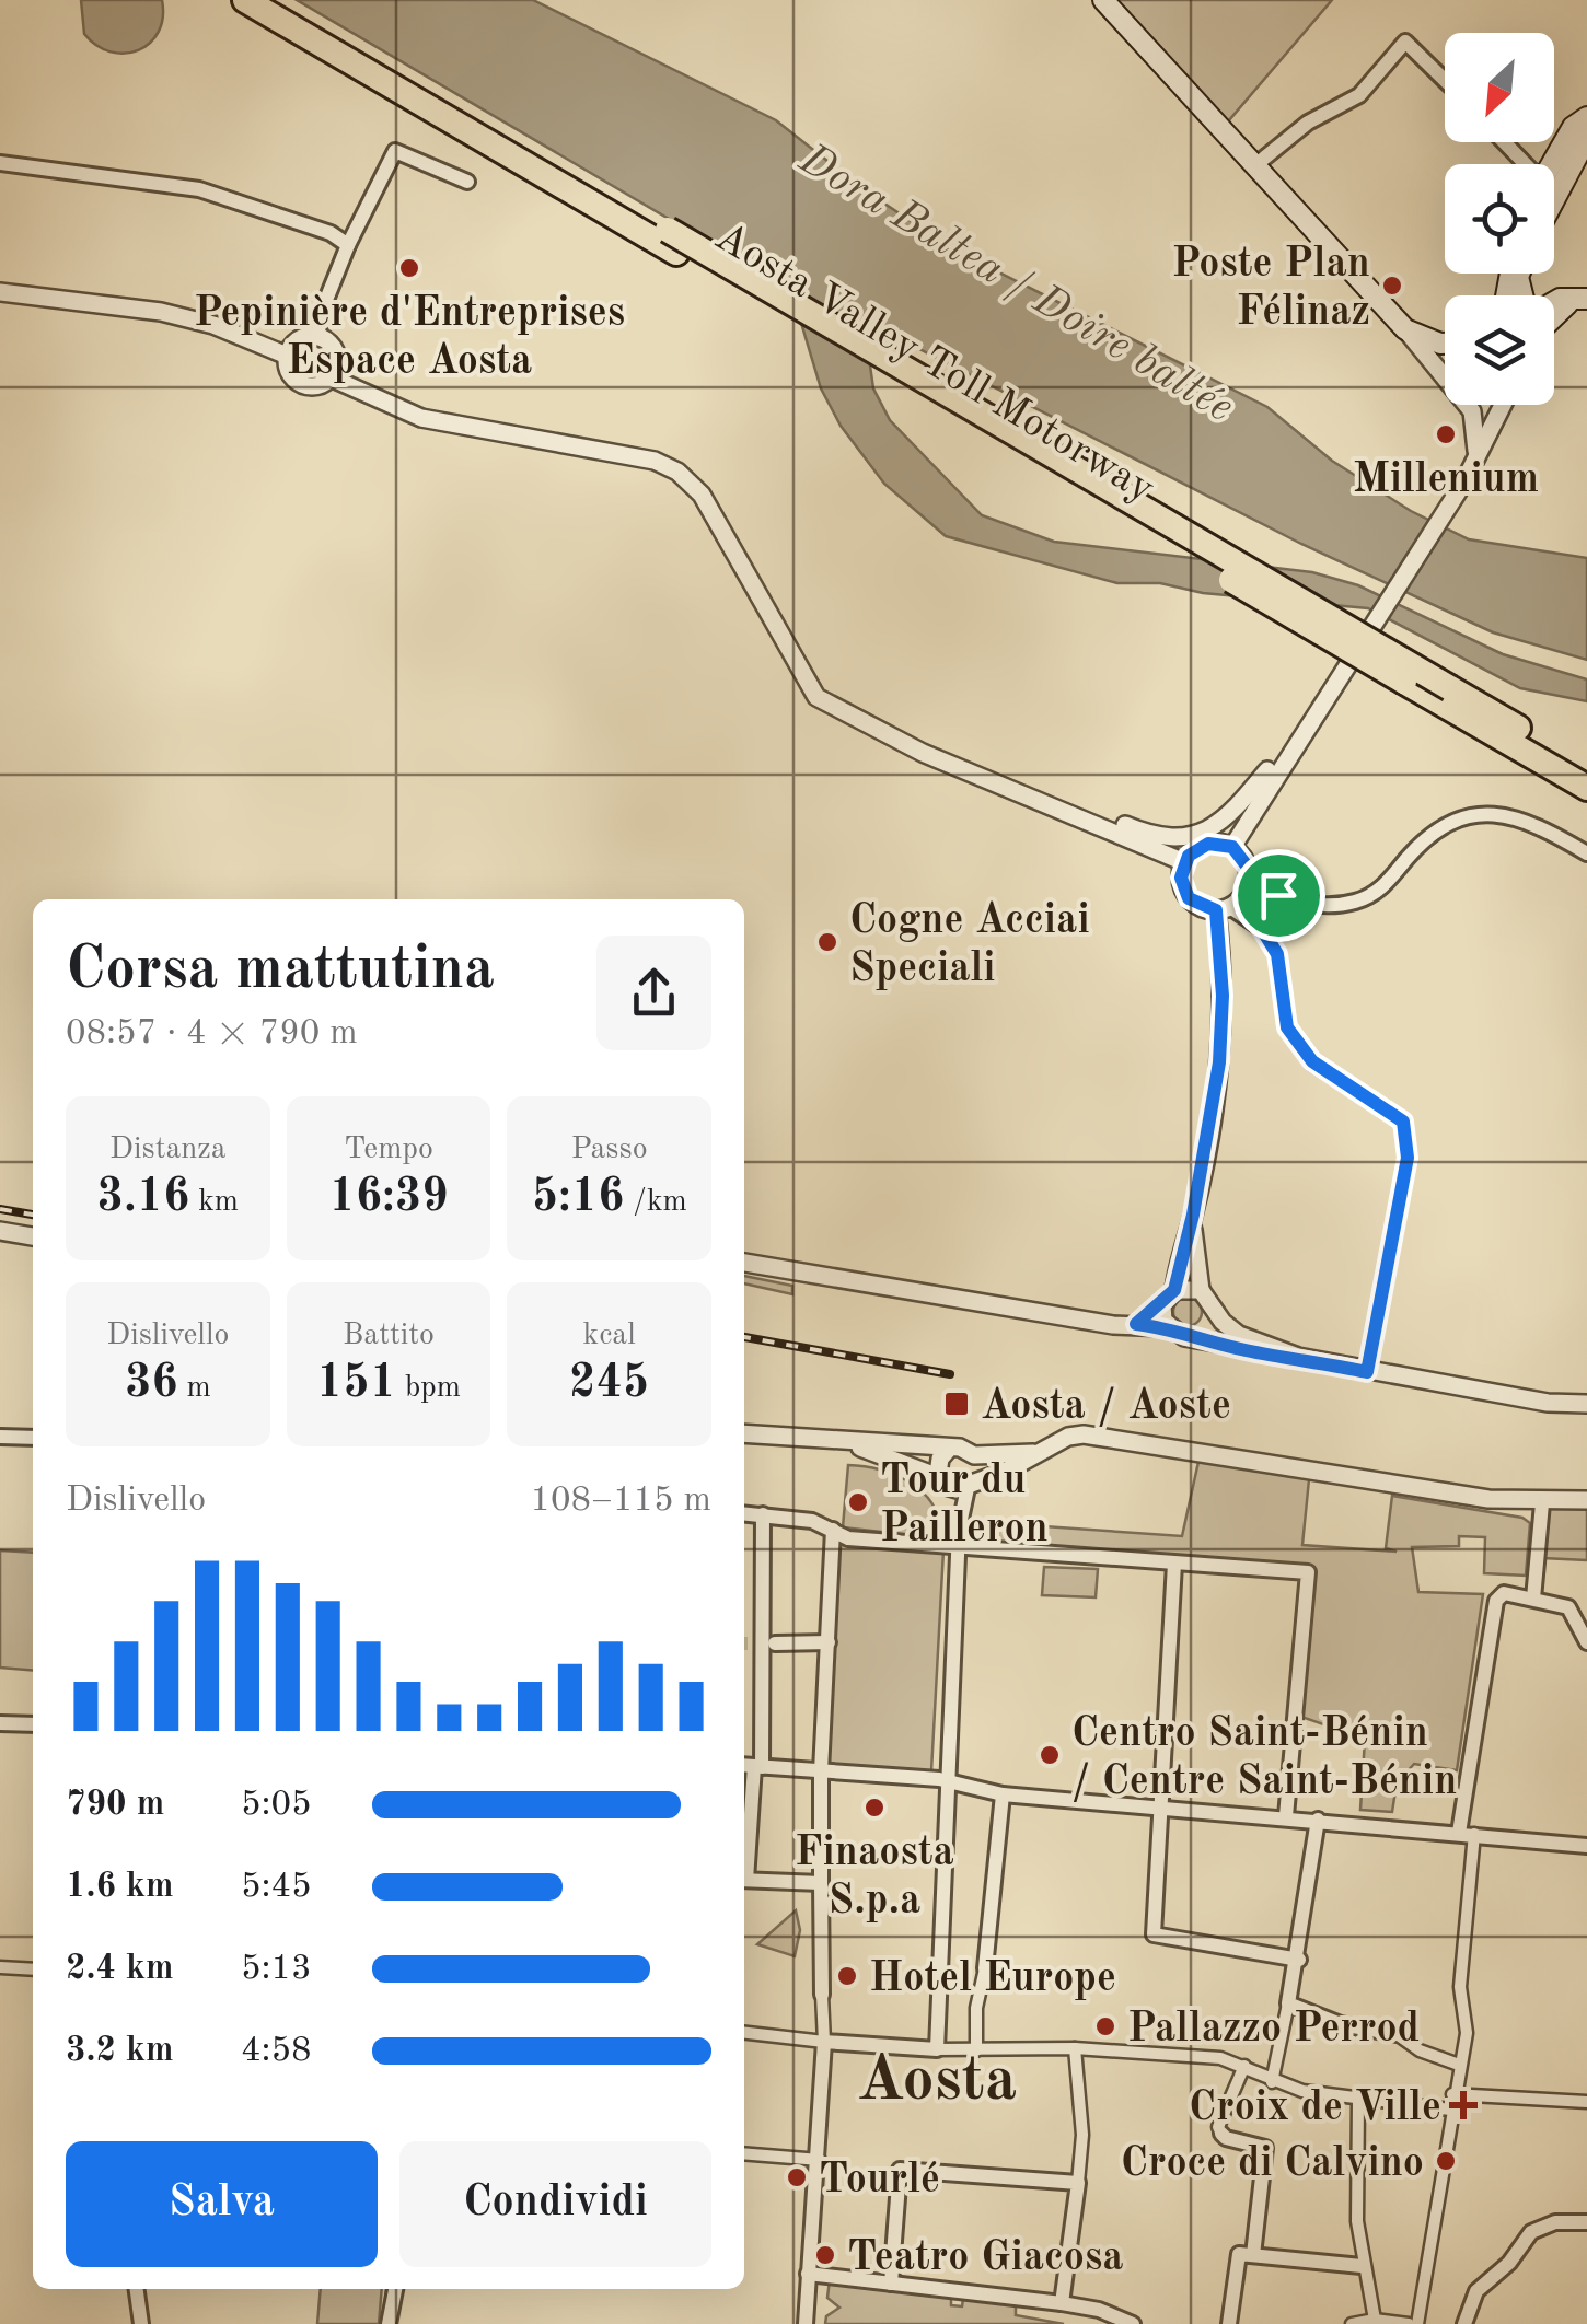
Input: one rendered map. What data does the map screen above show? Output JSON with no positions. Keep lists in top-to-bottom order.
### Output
{
  "streets": {
    "highway": ["Aosta Valley Toll Motorway"]
  },
  "districts": ["Aosta"],
  "water": ["Dora Baltea / Doire baltée"],
  "places": {
    "other": [
      "Pepinière d'Entreprises Espace Aosta",
      "Poste Plan Félinaz",
      "Millenium",
      "Cogne Acciai Speciali",
      "Tour du Pailleron",
      "Centro Saint-Bénin / Centre Saint-Bénin",
      "Finaosta S.p.a",
      "Hotel Europe",
      "Pallazzo Perrod",
      "Croce di Calvino",
      "Tourlé",
      "Teatro Giacosa"
    ],
    "transit": ["Aosta / Aoste"],
    "health": ["Croix de Ville"]
  },
  "north": "bottom left",
  "page": {
    "heading": ["Corsa mattutina", "08:57 · 4 × 790 m"],
    "stats": [
      ["Distanza", "3.16 km"],
      ["Tempo", "16:39"],
      ["Passo", "5:16 /km"],
      ["Dislivello", "36 m"],
      ["Battito", "151 bpm"],
      ["kcal", "245"]
    ],
    "chart": ["Dislivello", "108–115 m"],
    "list": [
      {
        "name": "790 m",
        "note": "5:05"
      },
      {
        "name": "1.6 km",
        "note": "5:45"
      },
      {
        "name": "2.4 km",
        "note": "5:13"
      },
      {
        "name": "3.2 km",
        "note": "4:58"
      }
    ],
    "buttons": ["Salva", "Condividi"]
  }
}
